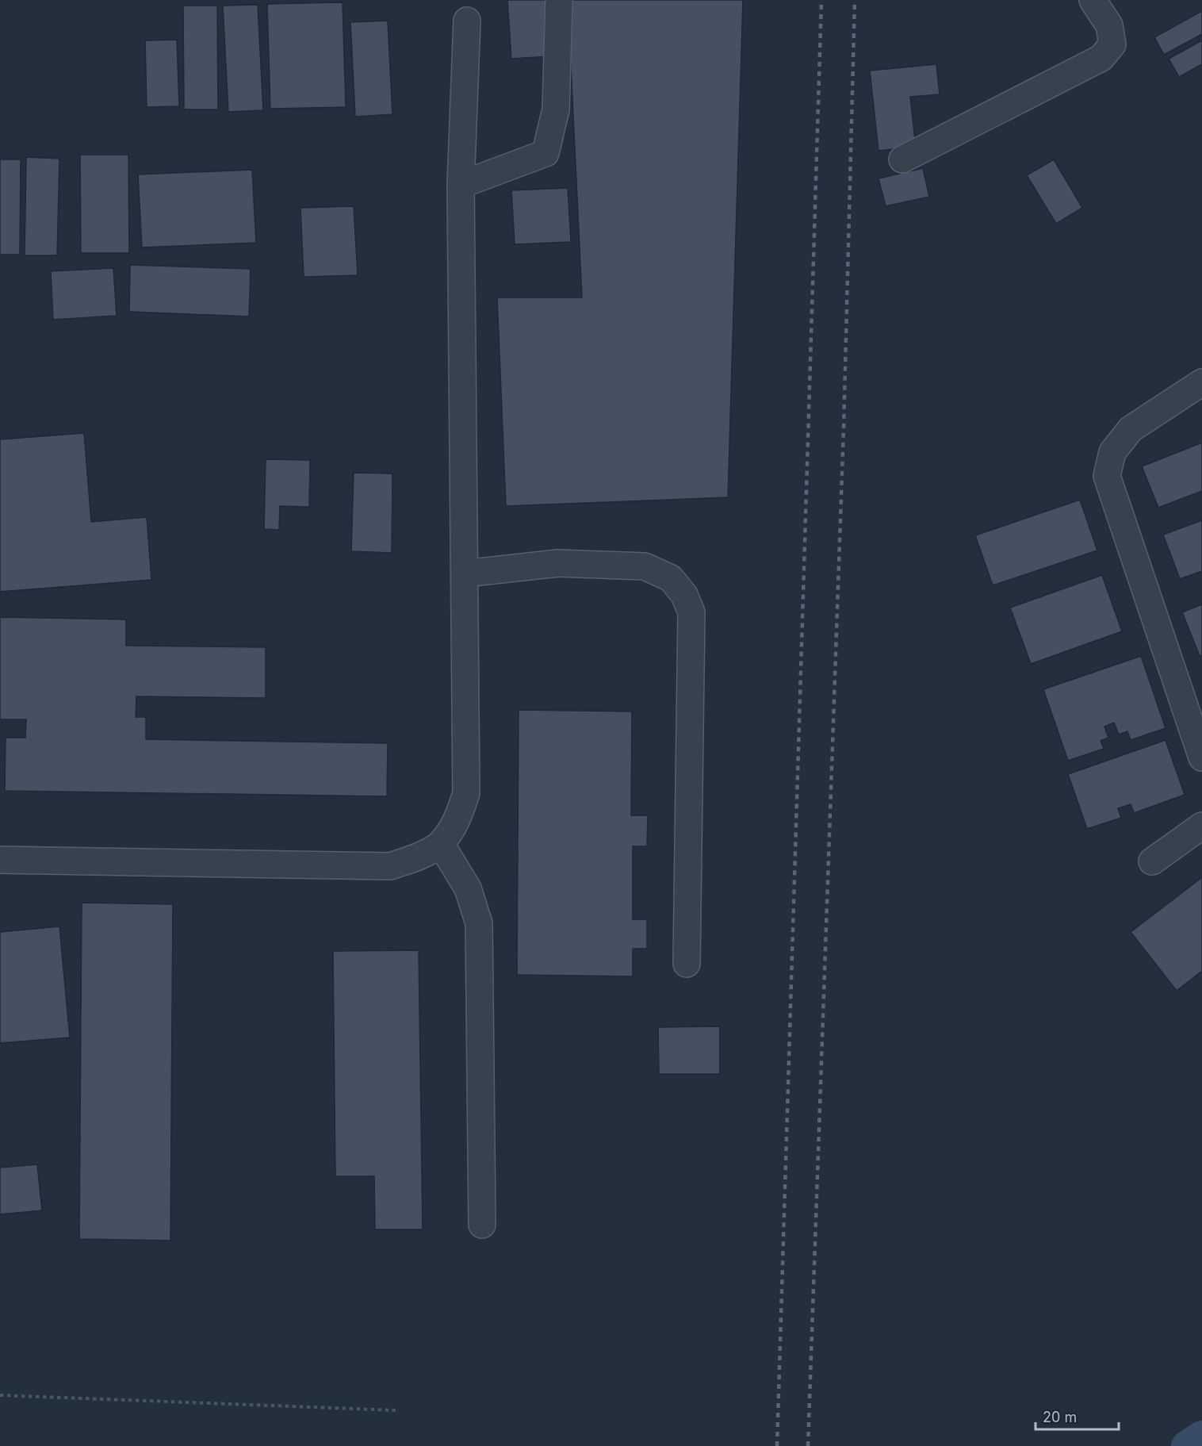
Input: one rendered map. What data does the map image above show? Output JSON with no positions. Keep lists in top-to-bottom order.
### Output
{
  "scale_bar": "20 m"
}
